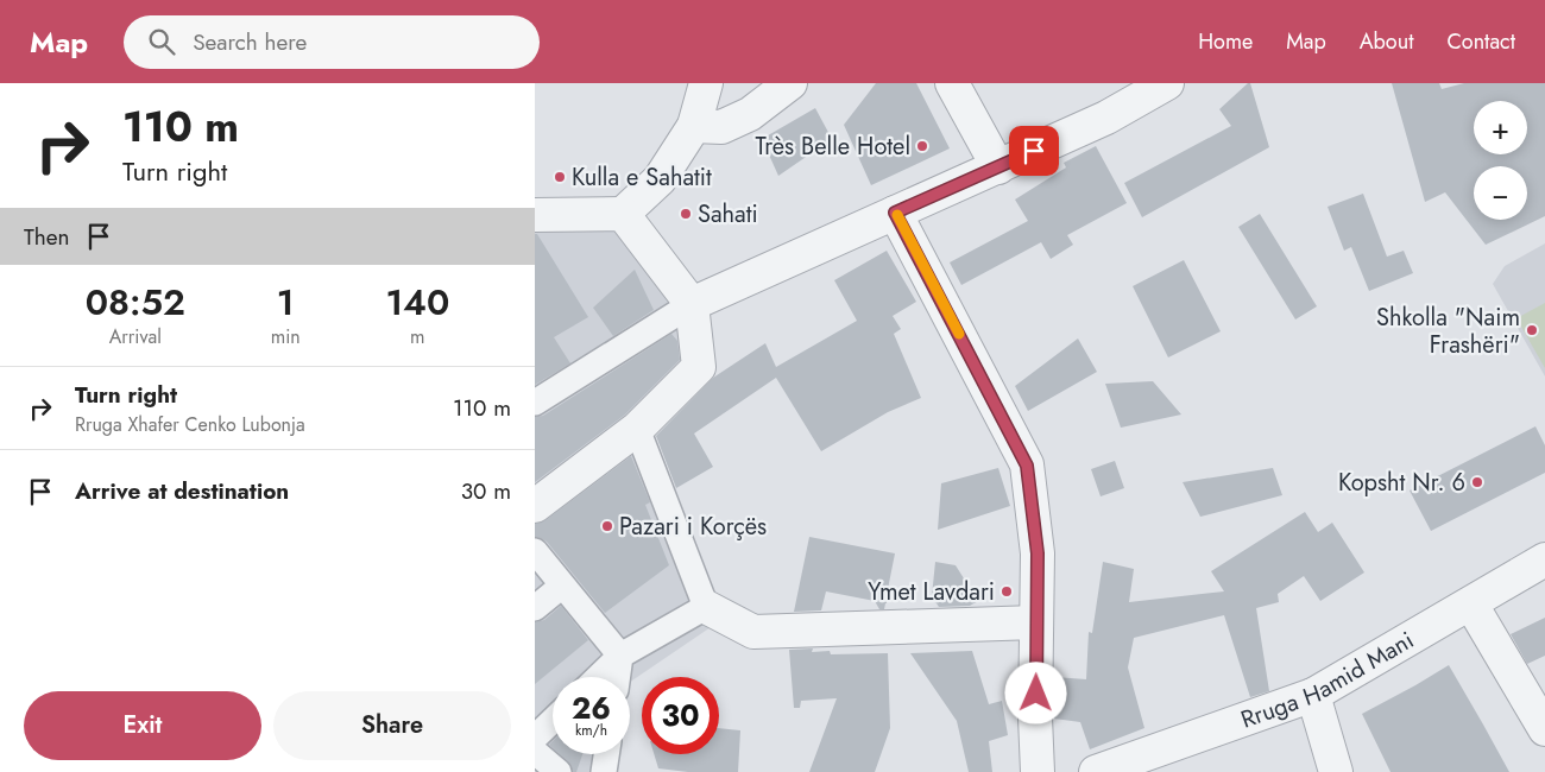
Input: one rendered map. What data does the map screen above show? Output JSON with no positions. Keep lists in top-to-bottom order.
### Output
{
  "streets": {
    "street": ["Rruga Hamid Mani"]
  },
  "places": [
    "Très Belle Hotel",
    "Kulla e Sahatit",
    "Sahati",
    "Shkolla \"Naim Frashëri\"",
    "Kopsht Nr. 6",
    "Pazari i Korçës",
    "Ymet Lavdari"
  ],
  "page": {
    "header": "Map",
    "search": "Search here",
    "nav": [
      "Home",
      "Map",
      "About",
      "Contact"
    ],
    "turn": ["110 m", "Turn right"],
    "map_buttons": ["+", "−"],
    "then": "Then",
    "eta": [
      "08:52",
      "Arrival",
      "1",
      "min",
      "140",
      "m"
    ],
    "list": [
      {
        "name": "Turn right",
        "note": "Rruga Xhafer Cenko Lubonja",
        "value": "110 m"
      },
      {
        "name": "Arrive at destination",
        "value": "30 m"
      }
    ],
    "speed": "26 km/h",
    "limit": "30",
    "buttons": ["Exit", "Share"]
  }
}
